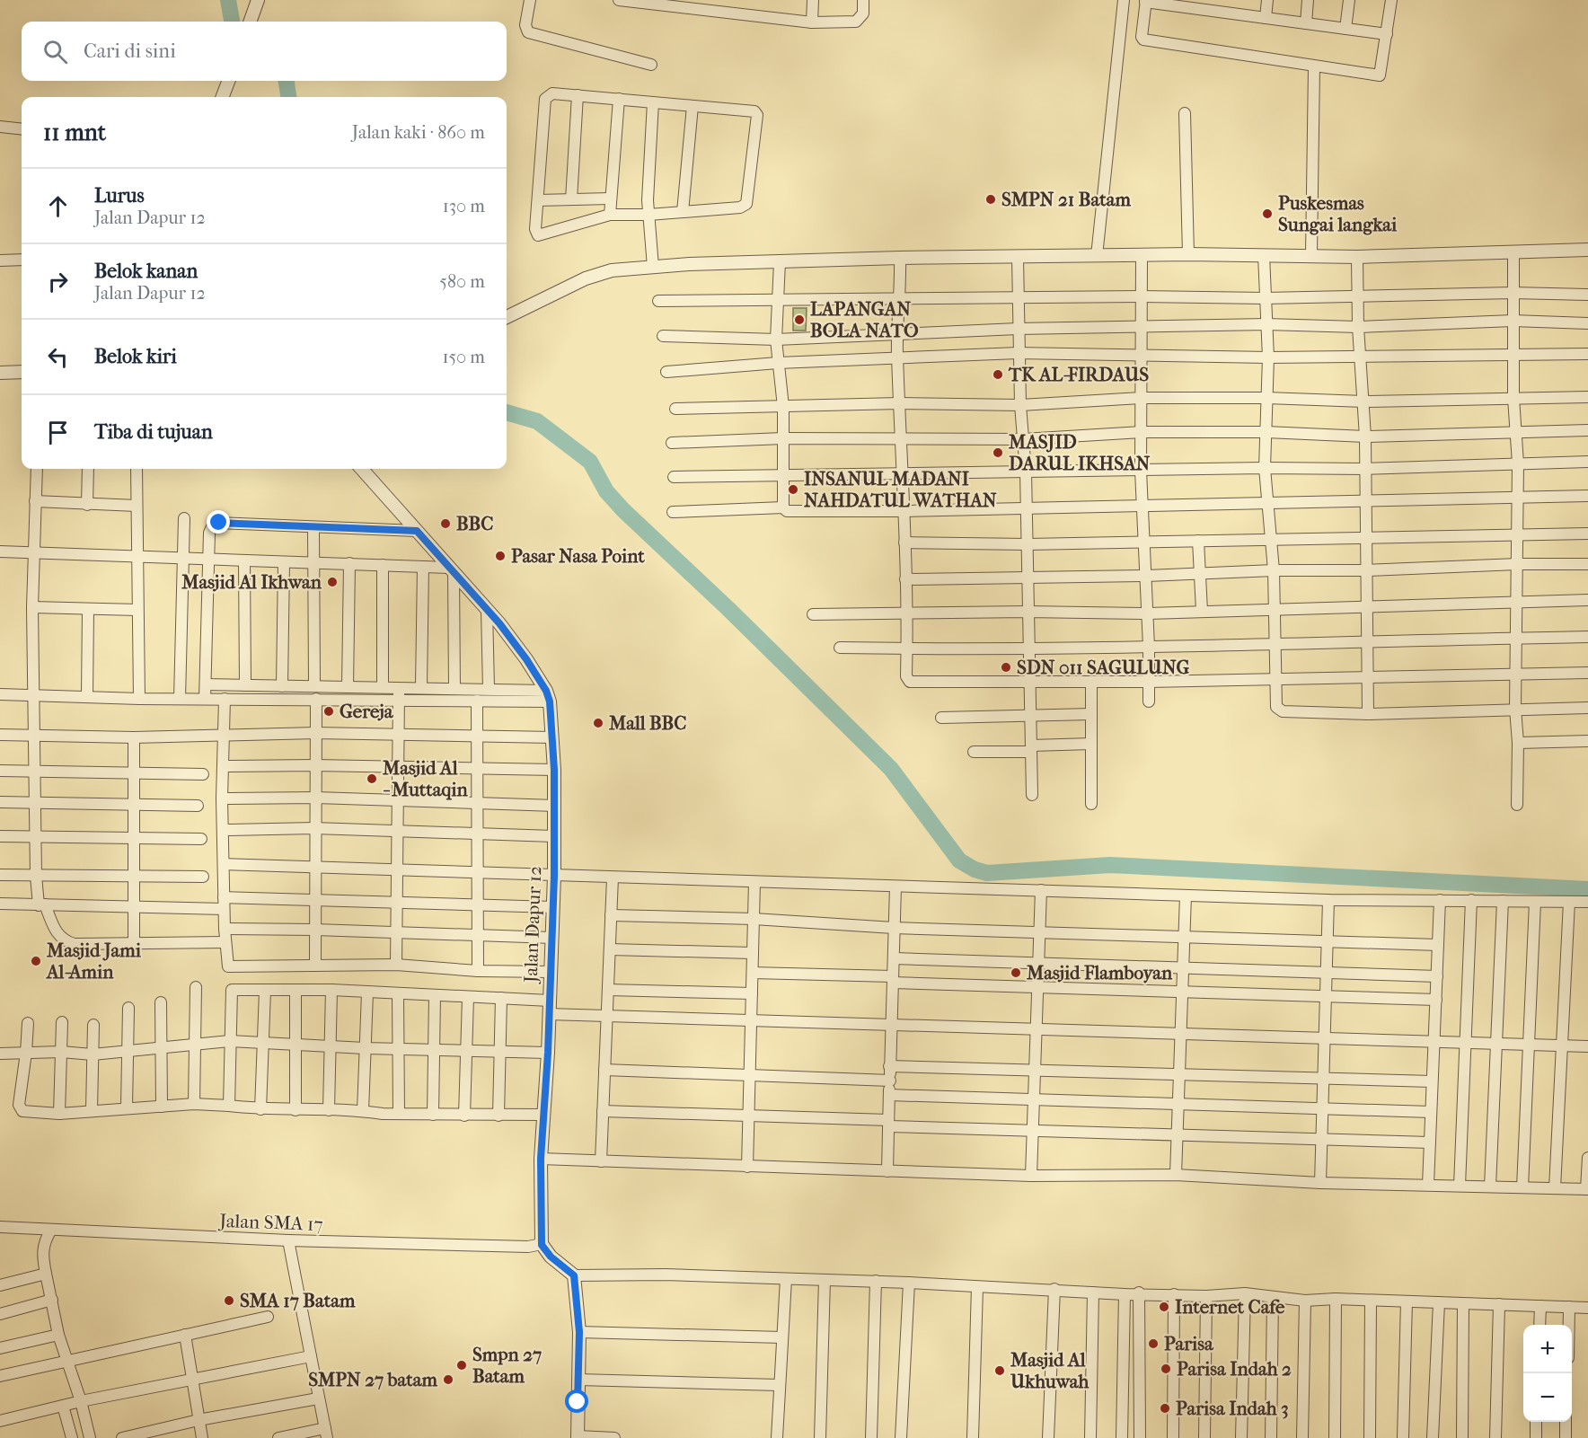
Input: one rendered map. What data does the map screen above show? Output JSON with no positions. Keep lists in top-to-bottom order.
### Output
{
  "streets": {
    "street": ["Jalan Dapur 12", "Jalan SMA 17"]
  },
  "crossings": [
    ["Jalan Dapur 12", "Jalan SMA 17"]
  ],
  "places": [
    "SMPN 21 Batam",
    "Puskesmas Sungai langkai",
    "LAPANGAN BOLA NATO",
    "TK AL-FIRDAUS",
    "MASJID DARUL IKHSAN",
    "INSANUL MADANI NAHDATUL WATHAN",
    "BBC",
    "Pasar Nasa Point",
    "Masjid Al Ikhwan",
    "SDN 011 SAGULUNG",
    "Gereja",
    "Mall BBC",
    "Masjid Al - Muttaqin",
    "Masjid Jami Al-Amin",
    "Masjid Flamboyan",
    "SMA 17 Batam",
    "Internet Cafe",
    "Parisa",
    "Smpn 27 Batam",
    "Parisa Indah 2",
    "Masjid Al Ukhuwah",
    "SMPN 27 batam",
    "Parisa Indah 3"
  ],
  "page": {
    "search": "Cari di sini",
    "heading": ["11 mnt", "Jalan kaki · 860 m"],
    "list": [
      ["Lurus", "Jalan Dapur 12", "130 m"],
      ["Belok kanan", "Jalan Dapur 12", "580 m"],
      ["Belok kiri", "150 m"],
      "Tiba di tujuan"
    ],
    "map_buttons": ["+", "−"]
  }
}
